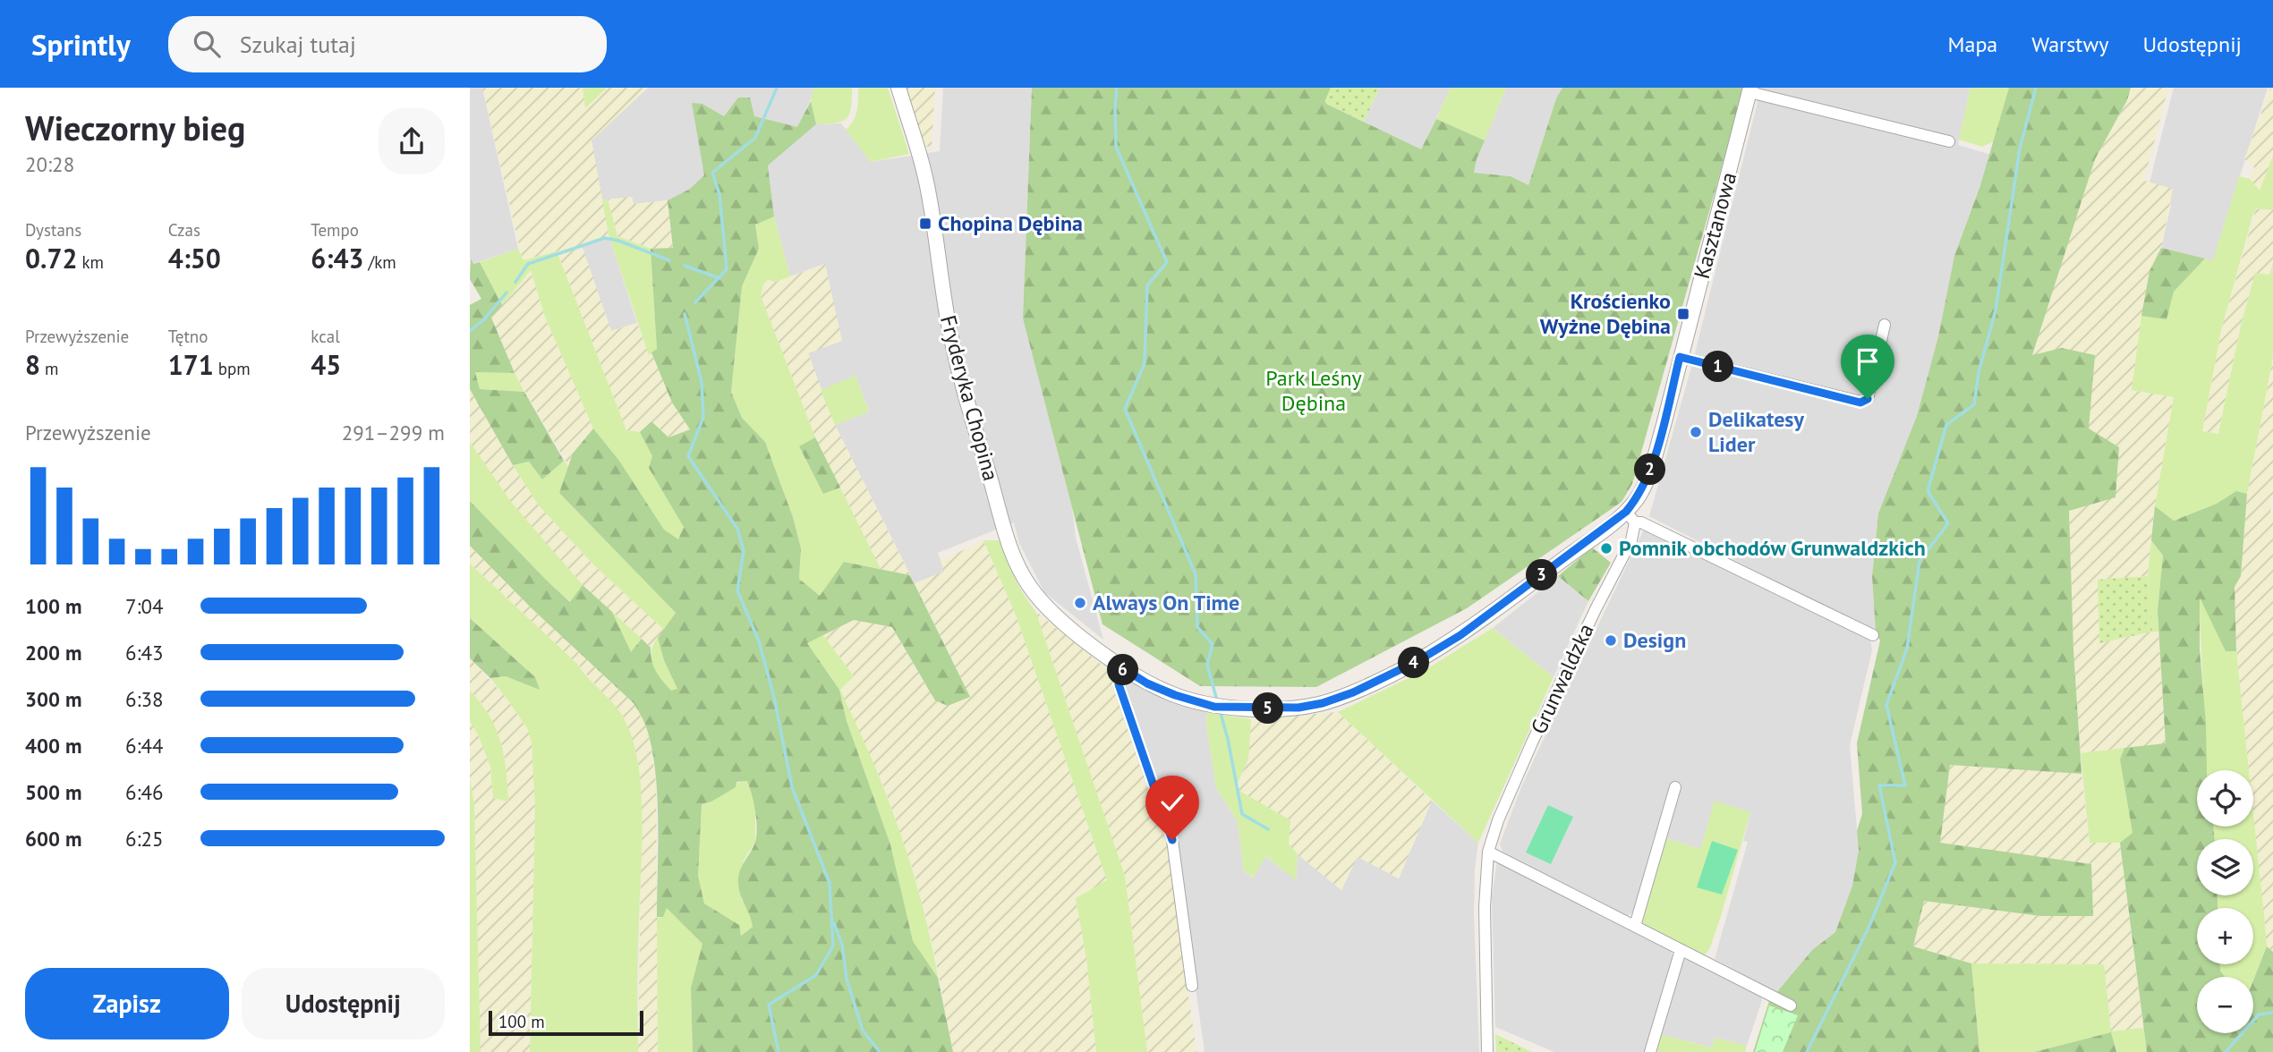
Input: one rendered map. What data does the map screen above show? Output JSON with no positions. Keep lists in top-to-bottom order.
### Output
{
  "streets": {
    "street": ["Kasztanowa", "Fryderyka Chopina", "Grunwaldzka"]
  },
  "crossings": [
    ["Kasztanowa", "Fryderyka Chopina"],
    ["Kasztanowa", "Grunwaldzka"]
  ],
  "parks": ["Park Leśny Dębina"],
  "places": {
    "transit": ["Chopina Dębina", "Krościenko Wyżne Dębina"],
    "other": [
      "Delikatesy Lider",
      "Pomnik obchodów Grunwaldzkich",
      "Always On Time",
      "Design"
    ]
  },
  "scale_bar": "100 m",
  "page": {
    "header": "Sprintly",
    "search": "Szukaj tutaj",
    "nav": ["Mapa", "Warstwy", "Udostępnij"],
    "heading": ["Wieczorny bieg", "20:28"],
    "stats": [
      ["Dystans", "0.72 km"],
      ["Czas", "4:50"],
      ["Tempo", "6:43 /km"],
      ["Przewyższenie", "8 m"],
      ["Tętno", "171 bpm"],
      ["kcal", "45"]
    ],
    "pins": [
      "1",
      "2",
      "3",
      "4",
      "6",
      "5"
    ],
    "chart": ["Przewyższenie", "291–299 m"],
    "list": [
      {
        "name": "100 m",
        "note": "7:04"
      },
      {
        "name": "200 m",
        "note": "6:43"
      },
      {
        "name": "300 m",
        "note": "6:38"
      },
      {
        "name": "400 m",
        "note": "6:44"
      },
      {
        "name": "500 m",
        "note": "6:46"
      },
      {
        "name": "600 m",
        "note": "6:25"
      }
    ],
    "map_buttons": ["+", "−"],
    "buttons": ["Zapisz", "Udostępnij"],
    "scale": "100 m"
  }
}
